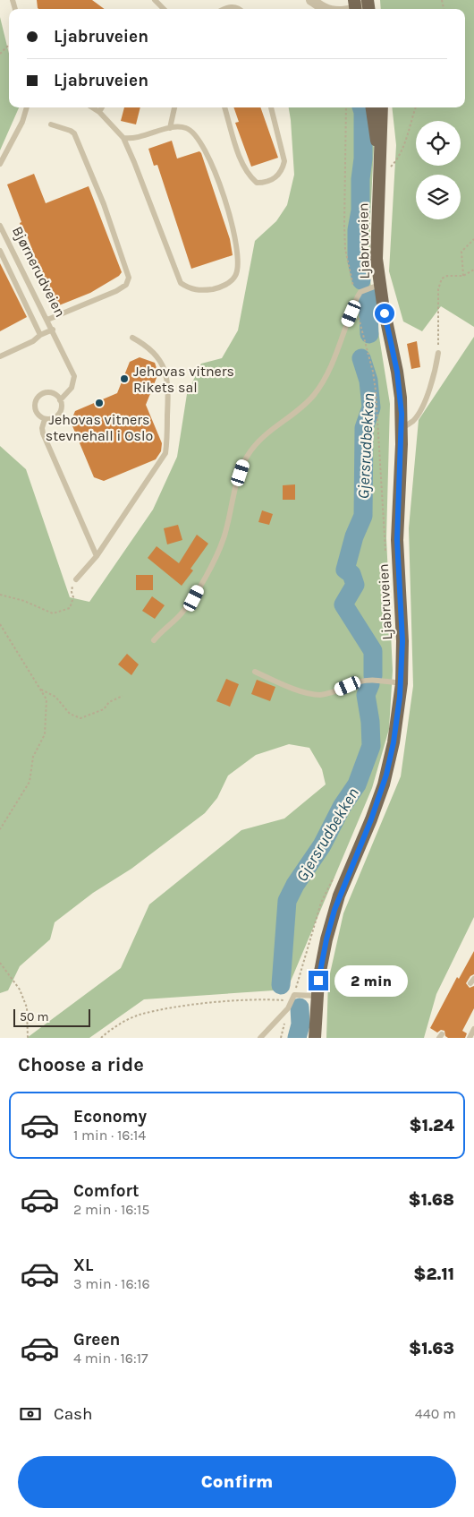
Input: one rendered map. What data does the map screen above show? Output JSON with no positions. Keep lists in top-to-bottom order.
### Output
{
  "streets": {
    "main road": ["Ljabruveien"],
    "lane": ["Bjørnerudveien"]
  },
  "water": ["Gjersrudbekken"],
  "places": ["Jehovas vitners Rikets sal", "Jehovas vitners stevnehall i Oslo"],
  "scale_bar": "50 m",
  "page": {
    "banner": ["Ljabruveien", "Ljabruveien"],
    "bubble": "2 min",
    "scale": "50 m",
    "heading": "Choose a ride",
    "list": [
      {
        "name": "Economy",
        "note": "1 min · 16:14",
        "value": "$1.24"
      },
      {
        "name": "Comfort",
        "note": "2 min · 16:15",
        "value": "$1.68"
      },
      {
        "name": "XL",
        "note": "3 min · 16:16",
        "value": "$2.11"
      },
      {
        "name": "Green",
        "note": "4 min · 16:17",
        "value": "$1.63"
      }
    ],
    "pay": ["Cash", "440 m"],
    "buttons": "Confirm"
  }
}
